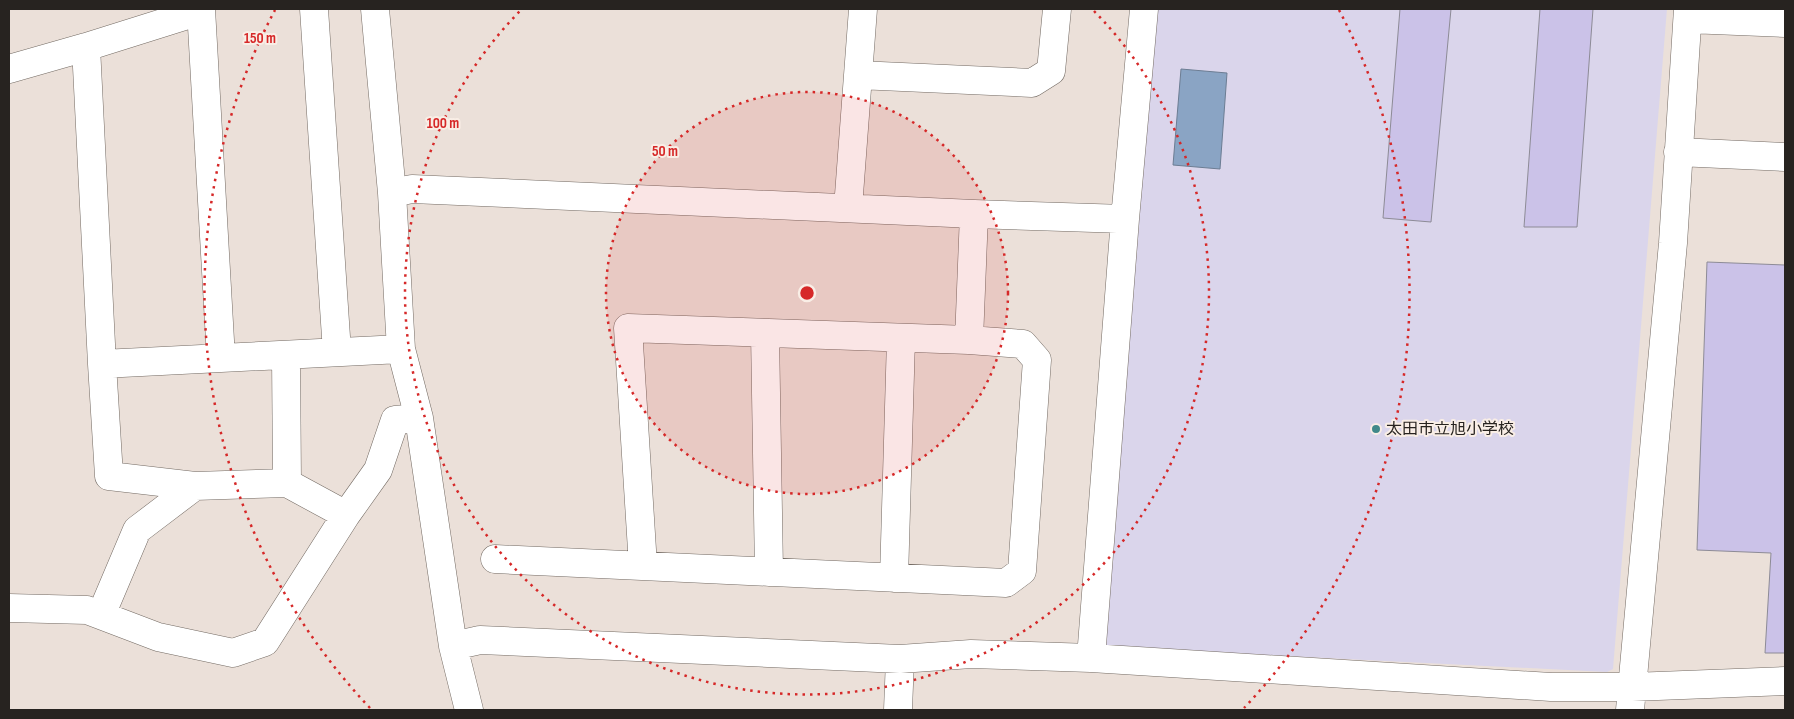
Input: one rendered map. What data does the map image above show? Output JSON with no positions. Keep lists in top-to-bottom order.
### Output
{
  "places": ["太田市立旭小学校"],
  "rings": ["150 m", "100 m", "50 m"]
}
